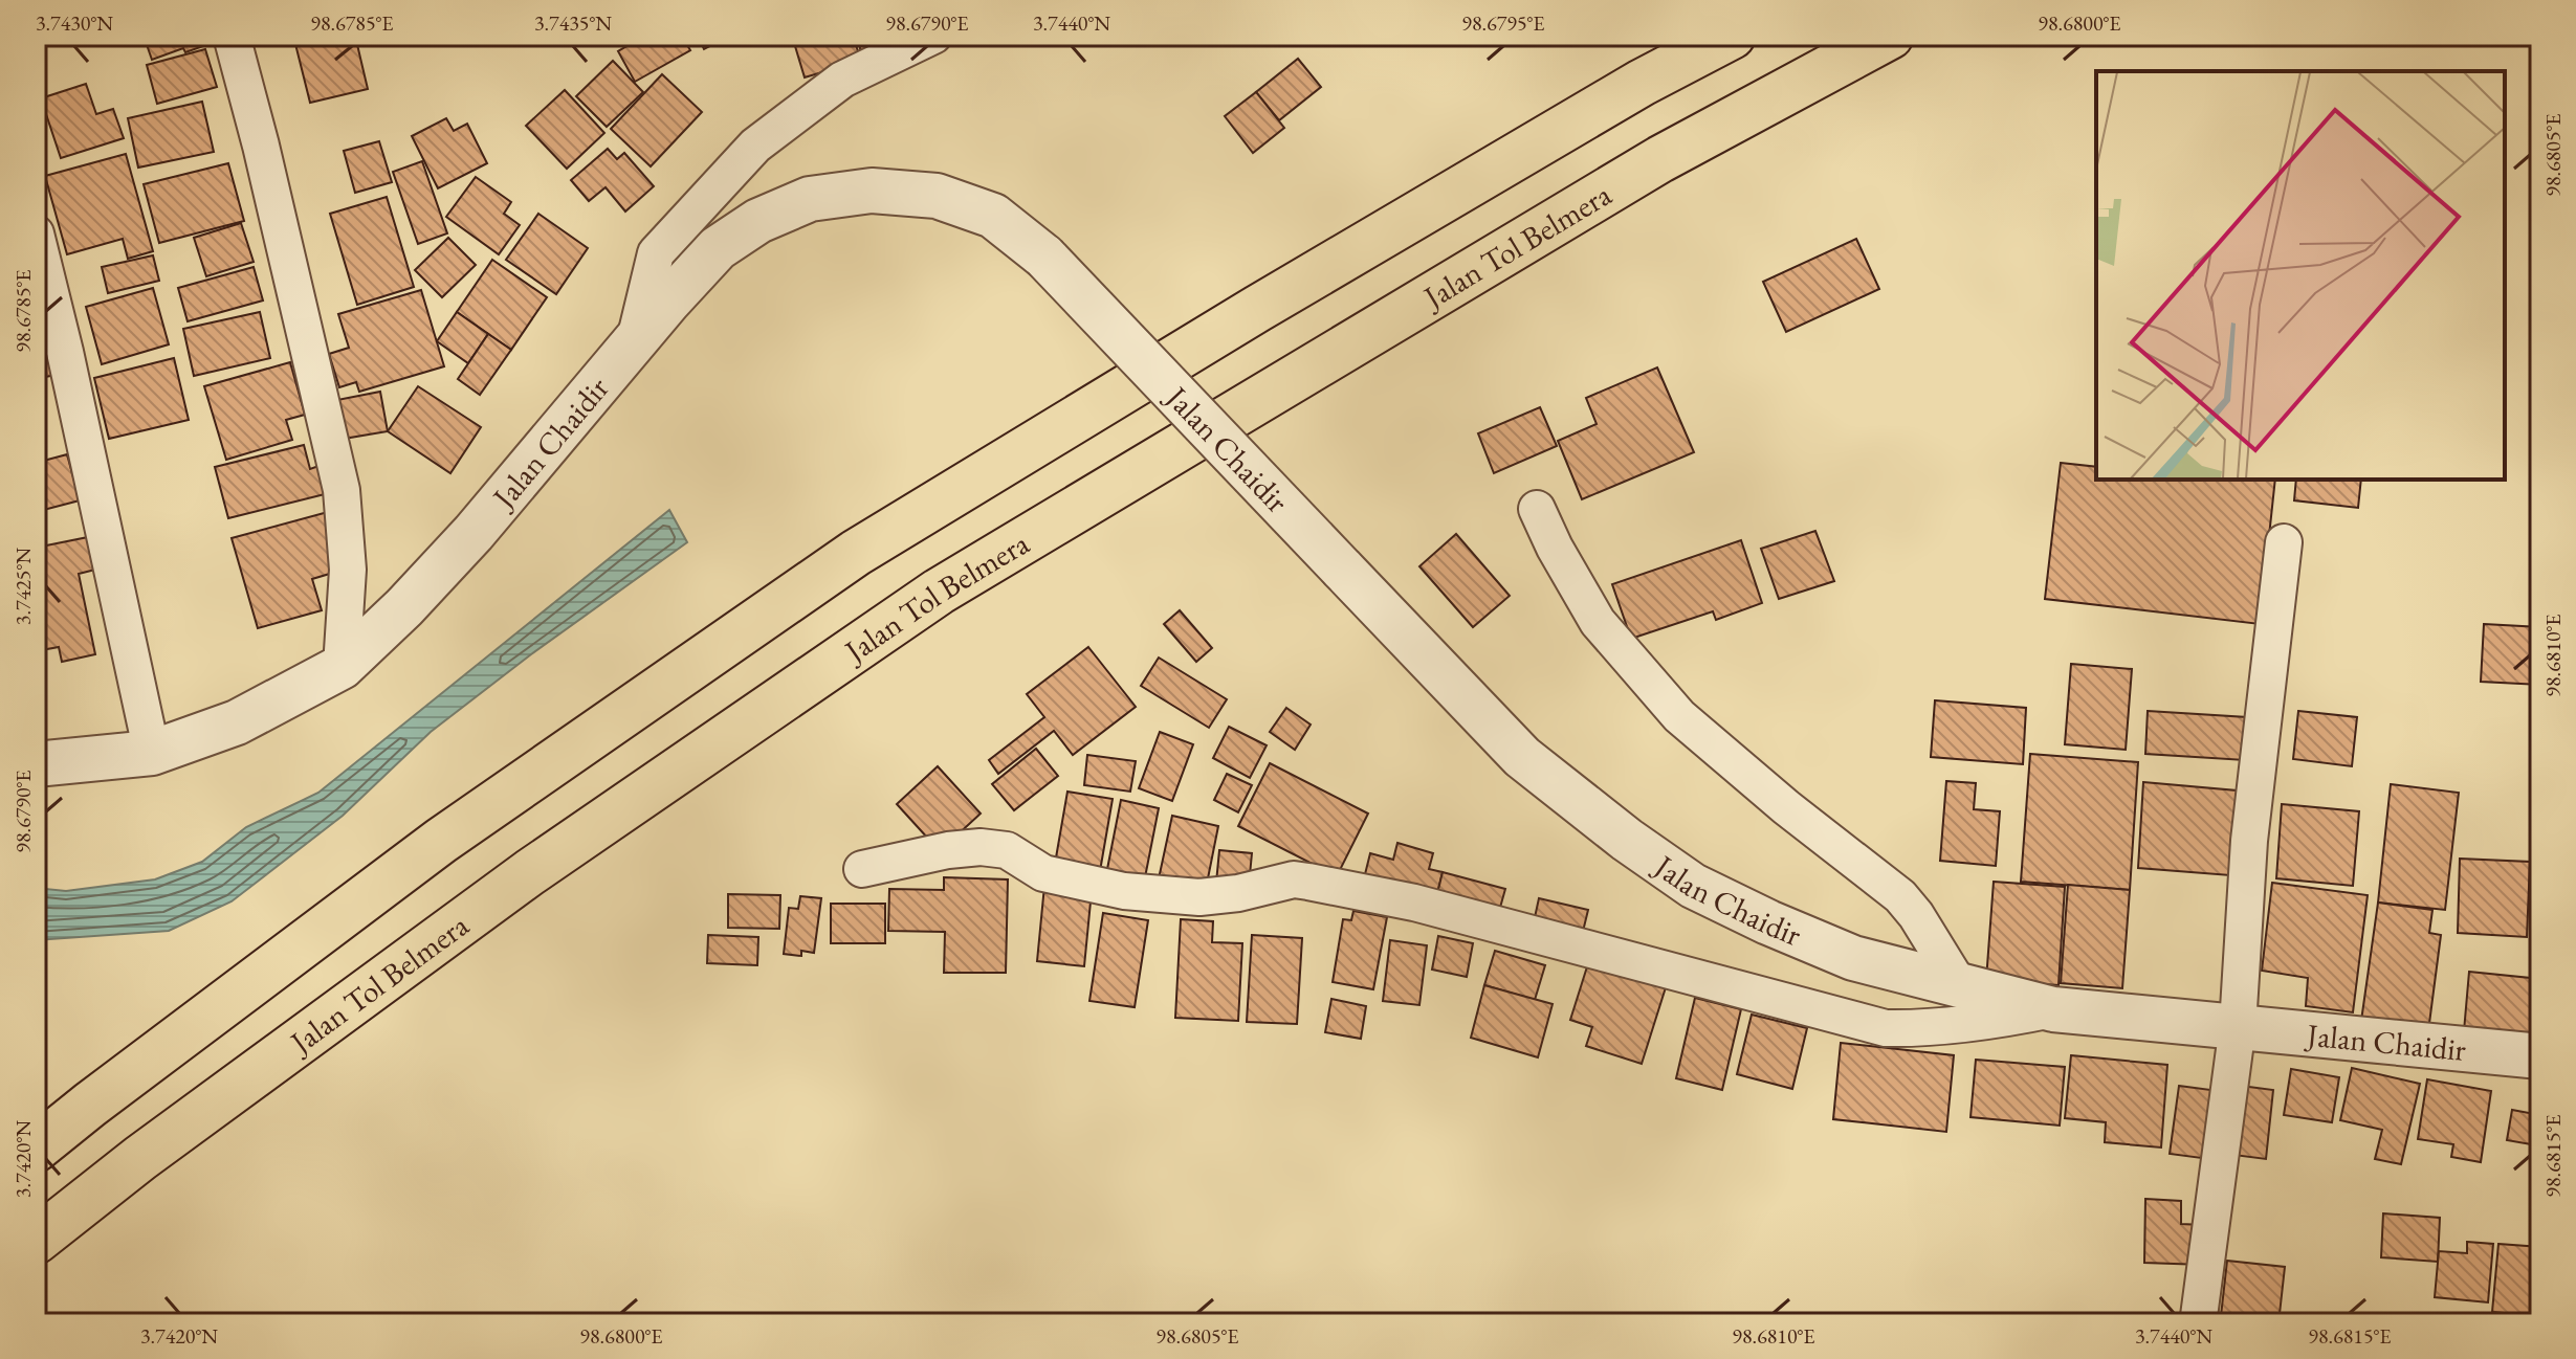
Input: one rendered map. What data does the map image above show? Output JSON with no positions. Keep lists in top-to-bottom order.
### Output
{
  "streets": {
    "highway": ["Jalan Tol Belmera"],
    "street": ["Jalan Chaidir"]
  },
  "coordinates": [
    "3.7430°N",
    "98.6785°E",
    "3.7435°N",
    "98.6790°E",
    "3.7440°N",
    "98.6795°E",
    "98.6800°E",
    "98.6805°E",
    "3.7425°N",
    "98.6810°E",
    "98.6815°E",
    "3.7420°N"
  ]
}
